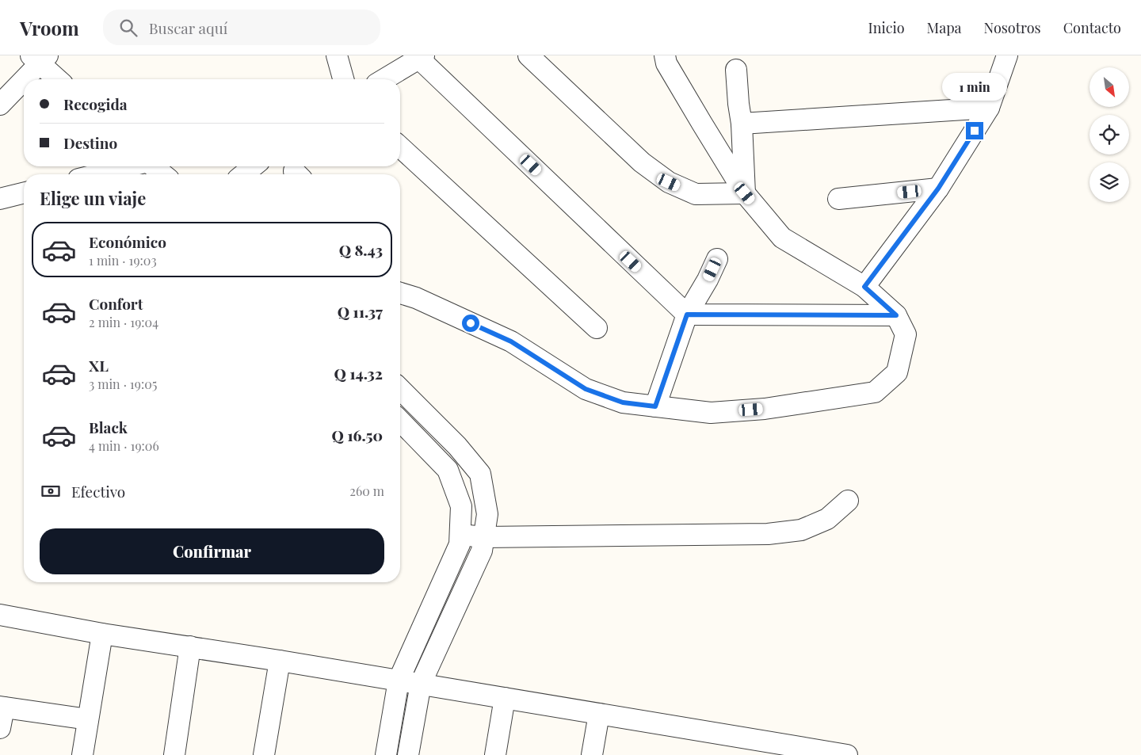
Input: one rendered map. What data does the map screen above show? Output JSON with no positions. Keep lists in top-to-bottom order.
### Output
{
  "north": "bottom right",
  "page": {
    "header": "Vroom",
    "search": "Buscar aquí",
    "nav": [
      "Inicio",
      "Mapa",
      "Nosotros",
      "Contacto"
    ],
    "bubble": "1 min",
    "banner": ["Recogida", "Destino"],
    "heading": "Elige un viaje",
    "list": [
      {
        "name": "Económico",
        "note": "1 min · 19:03",
        "value": "Q 8.43"
      },
      {
        "name": "Confort",
        "note": "2 min · 19:04",
        "value": "Q 11.37"
      },
      {
        "name": "XL",
        "note": "3 min · 19:05",
        "value": "Q 14.32"
      },
      {
        "name": "Black",
        "note": "4 min · 19:06",
        "value": "Q 16.50"
      }
    ],
    "pay": ["Efectivo", "260 m"],
    "buttons": "Confirmar"
  }
}
